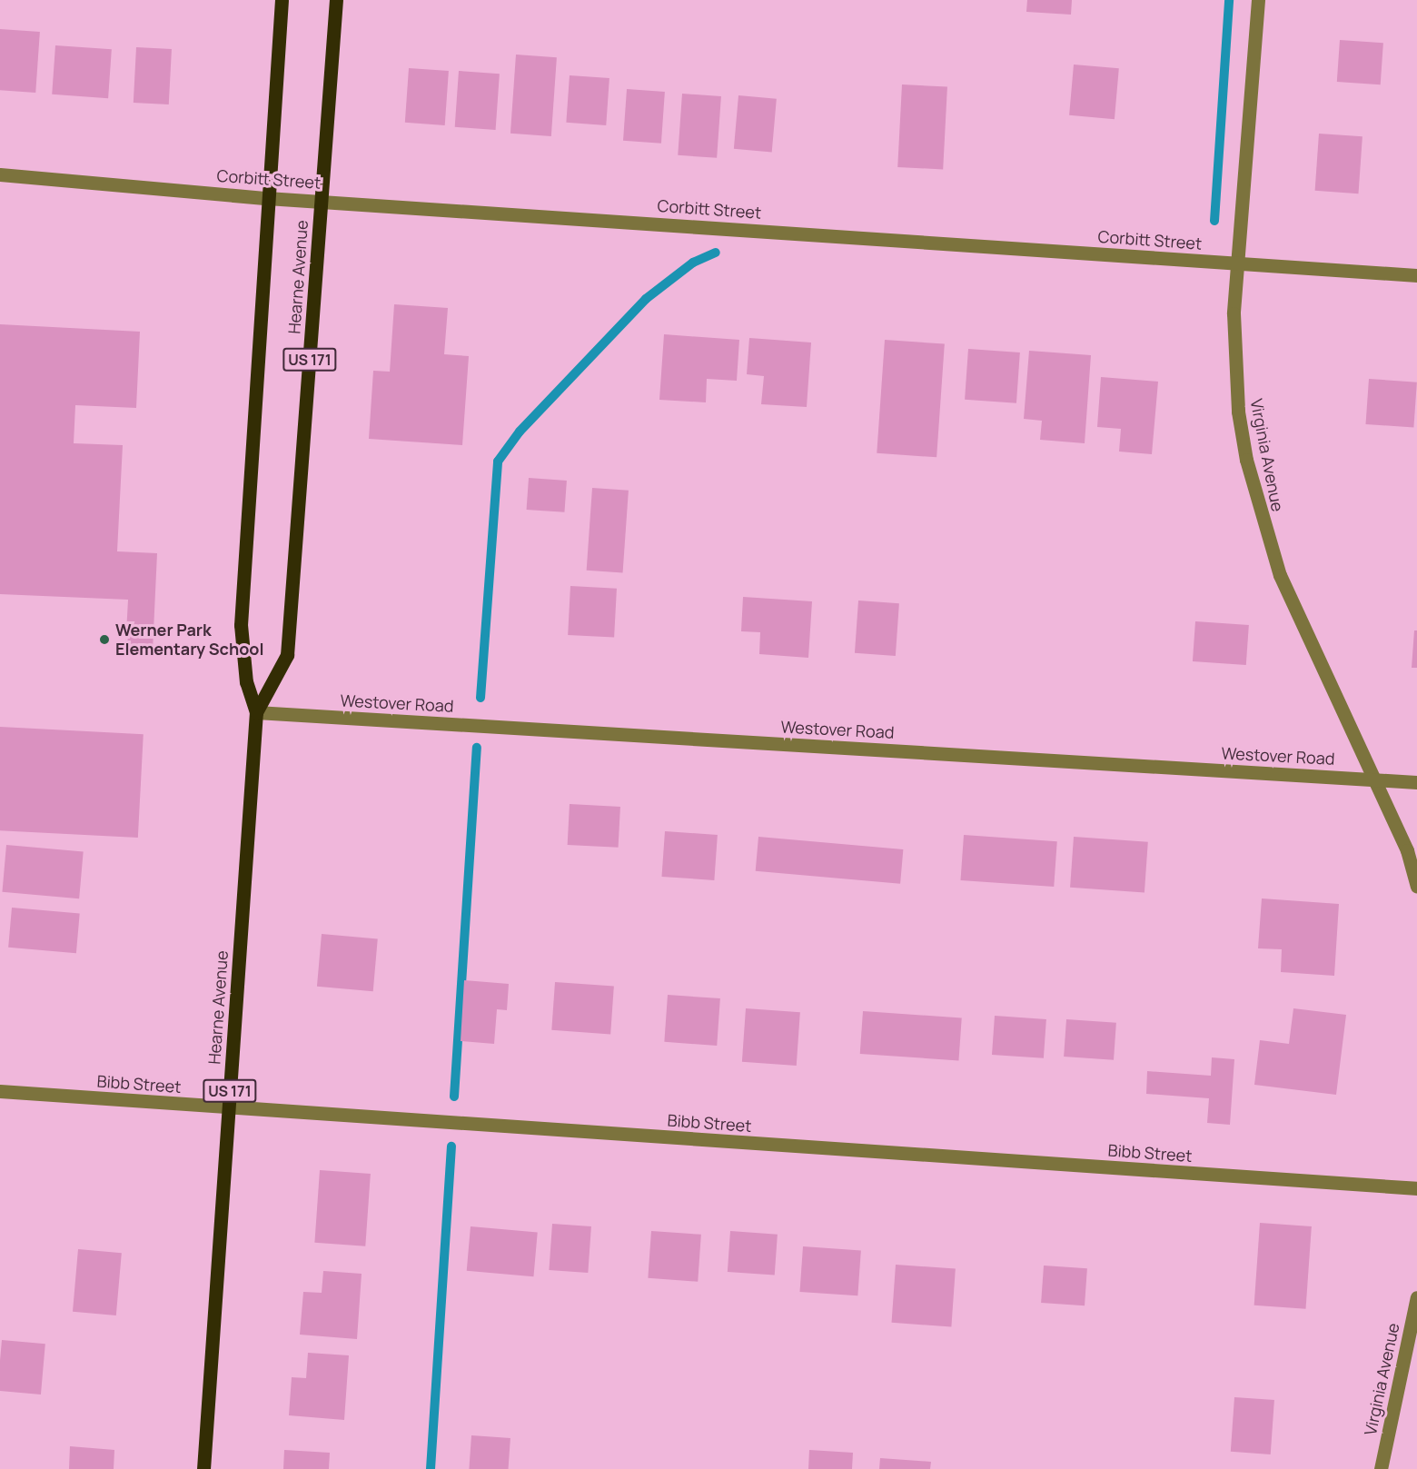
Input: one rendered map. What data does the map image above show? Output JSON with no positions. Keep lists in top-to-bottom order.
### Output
{
  "streets": {
    "main road": ["Hearne Avenue", "US 171"],
    "street": [
      "Corbitt Street",
      "Virginia Avenue",
      "Westover Road",
      "Bibb Street"
    ]
  },
  "crossings": [
    ["Corbitt Street", "Hearne Avenue"],
    ["Corbitt Street", "Virginia Avenue"],
    ["Hearne Avenue", "Westover Road"],
    ["Hearne Avenue", "Bibb Street"],
    ["Virginia Avenue", "Westover Road"]
  ],
  "places": ["Werner Park Elementary School"]
}
